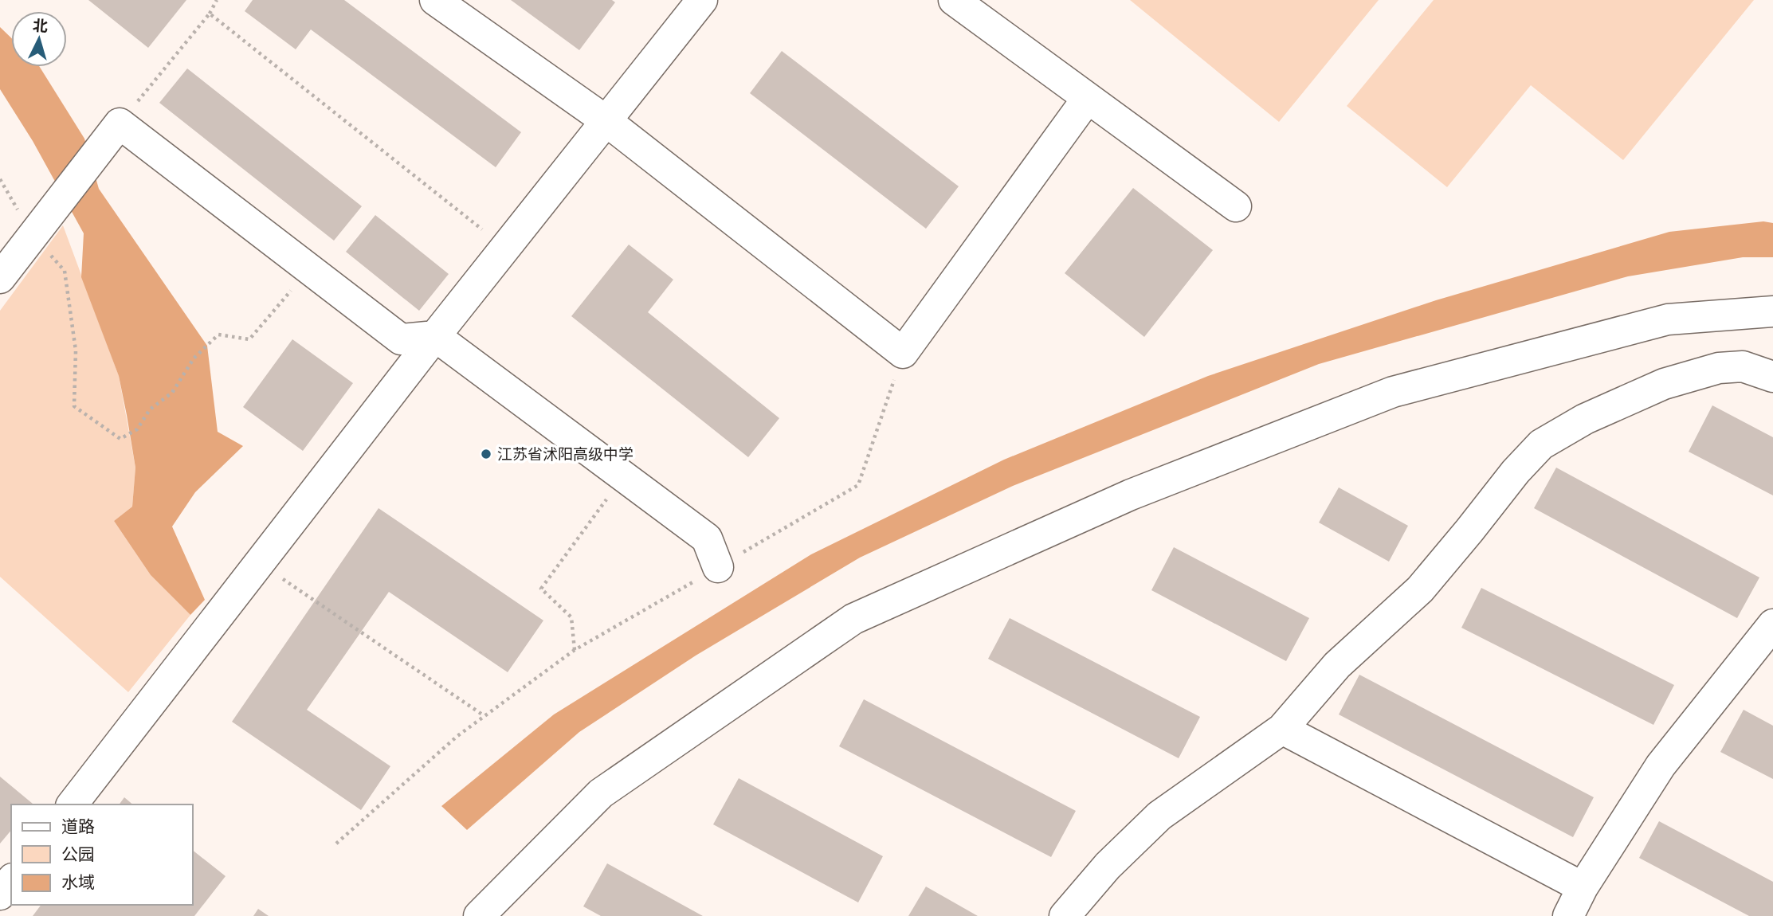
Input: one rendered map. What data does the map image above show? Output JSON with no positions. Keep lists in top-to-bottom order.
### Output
{
  "places": ["江苏省沭阳高级中学"],
  "legend": ["道路", "公园", "水域"],
  "north": "top"
}
